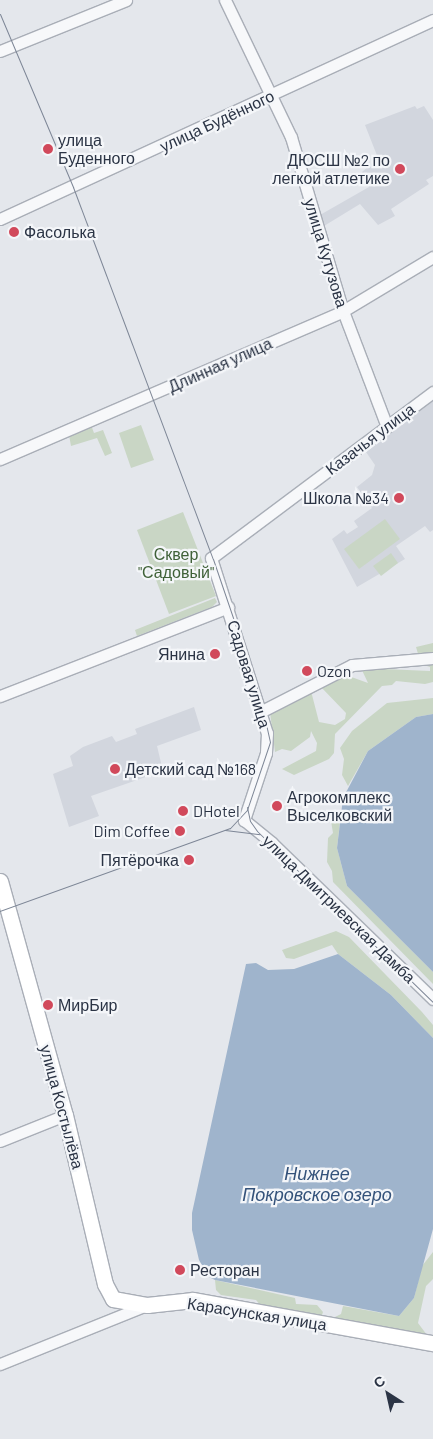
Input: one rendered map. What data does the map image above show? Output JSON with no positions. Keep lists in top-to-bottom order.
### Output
{
  "streets": {
    "main road": ["улица Костылёва", "Карасунская улица"],
    "street": [
      "улица Будённого",
      "улица Кутузова",
      "Длинная улица",
      "Казачья улица",
      "Садовая улица",
      "улица Дмитриевская Дамба"
    ]
  },
  "crossings": [
    ["улица Будённого", "улица Кутузова"],
    ["улица Кутузова", "Длинная улица"],
    ["улица Кутузова", "Казачья улица"],
    ["Казачья улица", "Садовая улица"],
    ["Садовая улица", "улица Дмитриевская Дамба"],
    ["улица Костылёва", "Карасунская улица"]
  ],
  "water": ["Нижнее Покровское озеро"],
  "parks": ["Сквер \"Садовый\""],
  "places": [
    "улица Буденного",
    "ДЮСШ №2 по легкой атлетике",
    "Фасолька",
    "Школа №34",
    "Янина",
    "Ozon",
    "Детский сад №168",
    "Агрокомплекс Выселковский",
    "DHotel",
    "Dim Coffee",
    "Пятёрочка",
    "МирБир",
    "Ресторан"
  ],
  "north": "top left"
}
